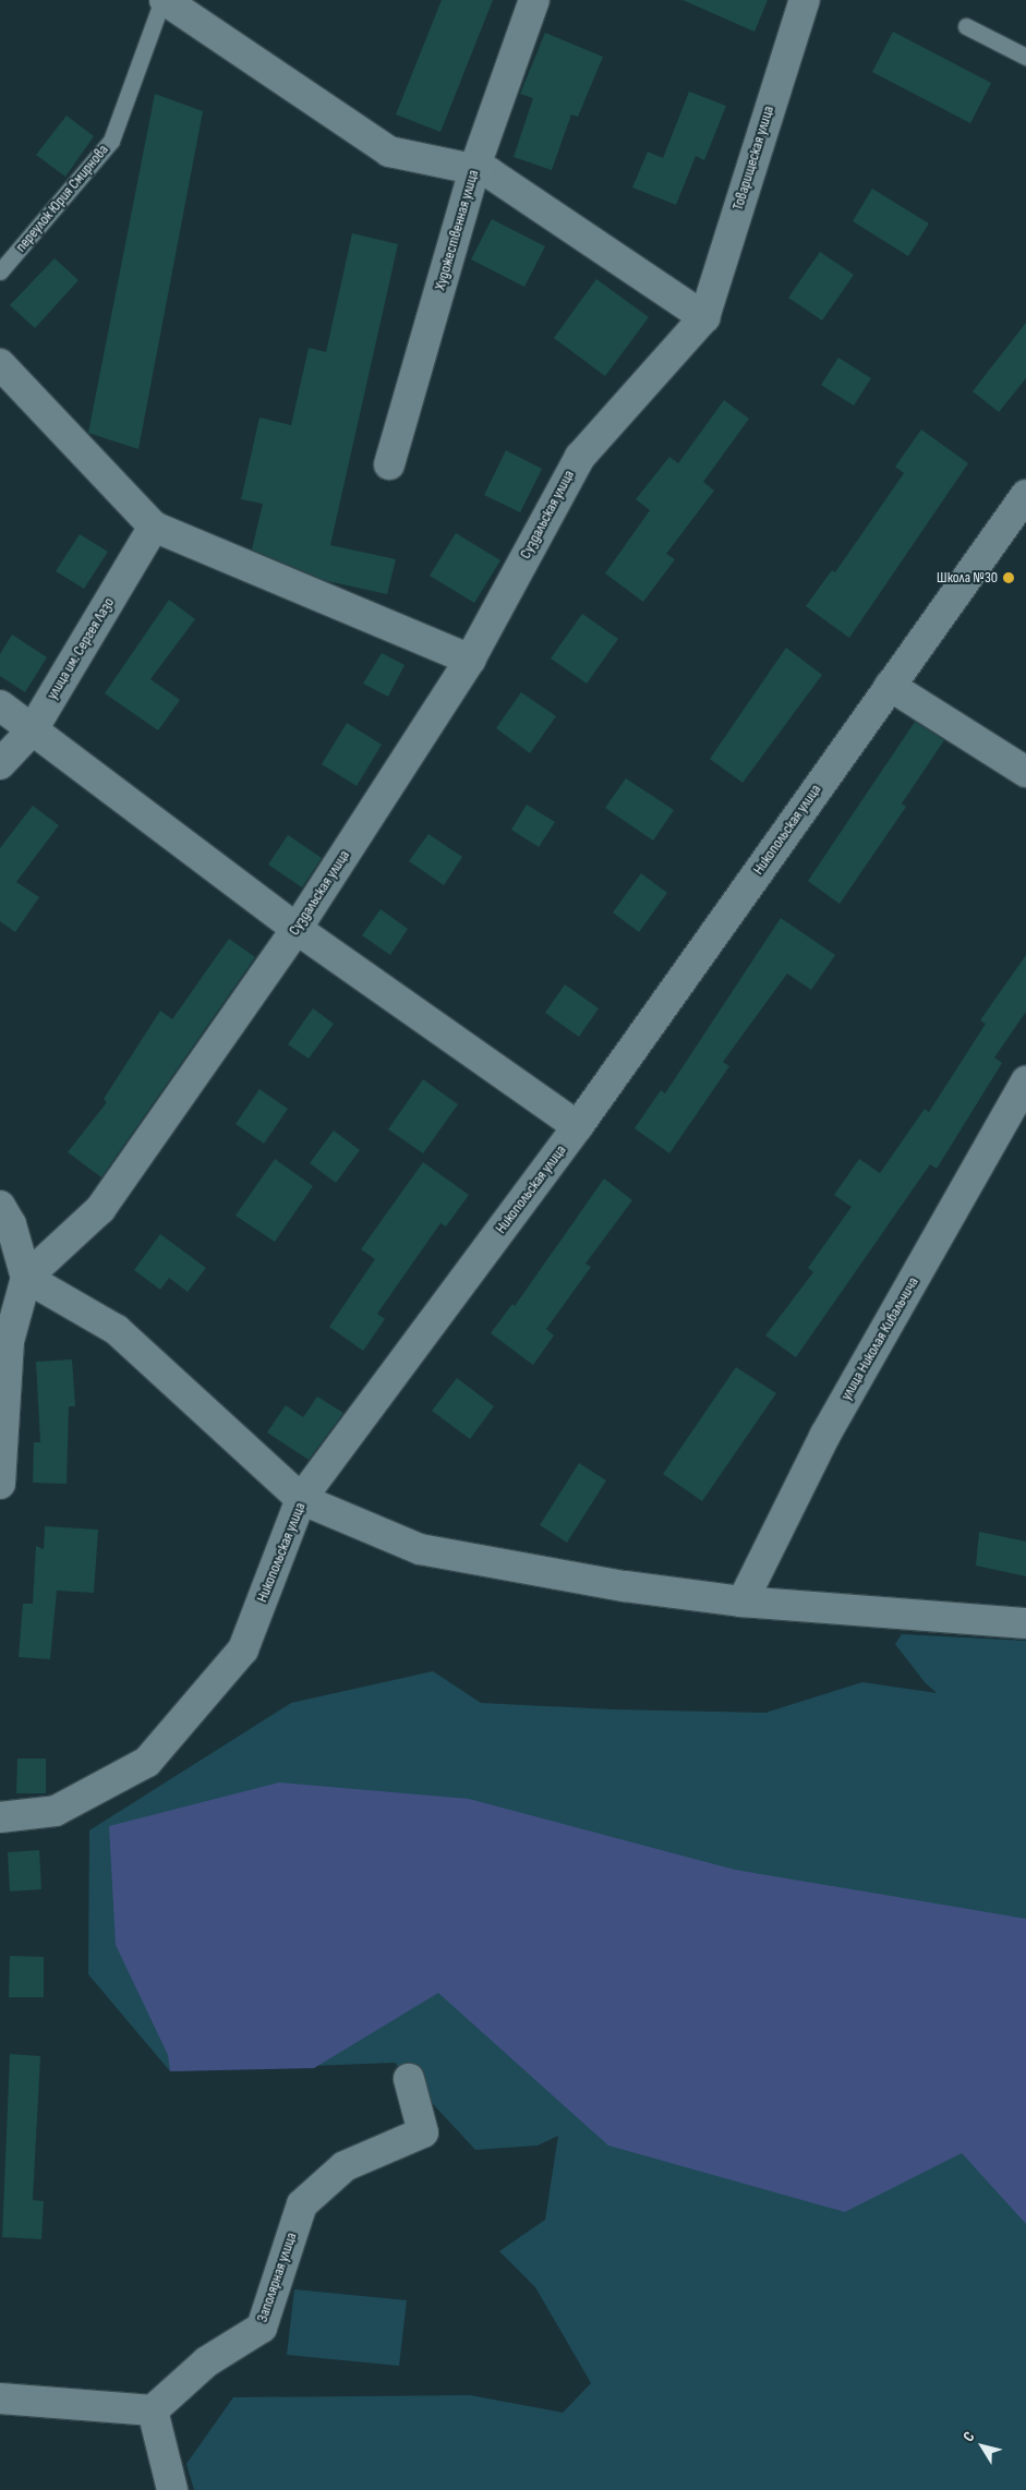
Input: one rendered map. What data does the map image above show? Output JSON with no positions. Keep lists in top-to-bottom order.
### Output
{
  "streets": {
    "street": [
      "Товарищеская улица",
      "Художественная улица",
      "Суздальская улица",
      "улица им. Сергея Лазо",
      "Никопольская улица",
      "улица Николая Кибальчича",
      "Заполярная улица"
    ],
    "lane": ["переулок Юрия Смирнова"]
  },
  "crossings": [
    ["Товарищеская улица", "Суздальская улица"]
  ],
  "places": ["Школа №30"],
  "north": "top left"
}
